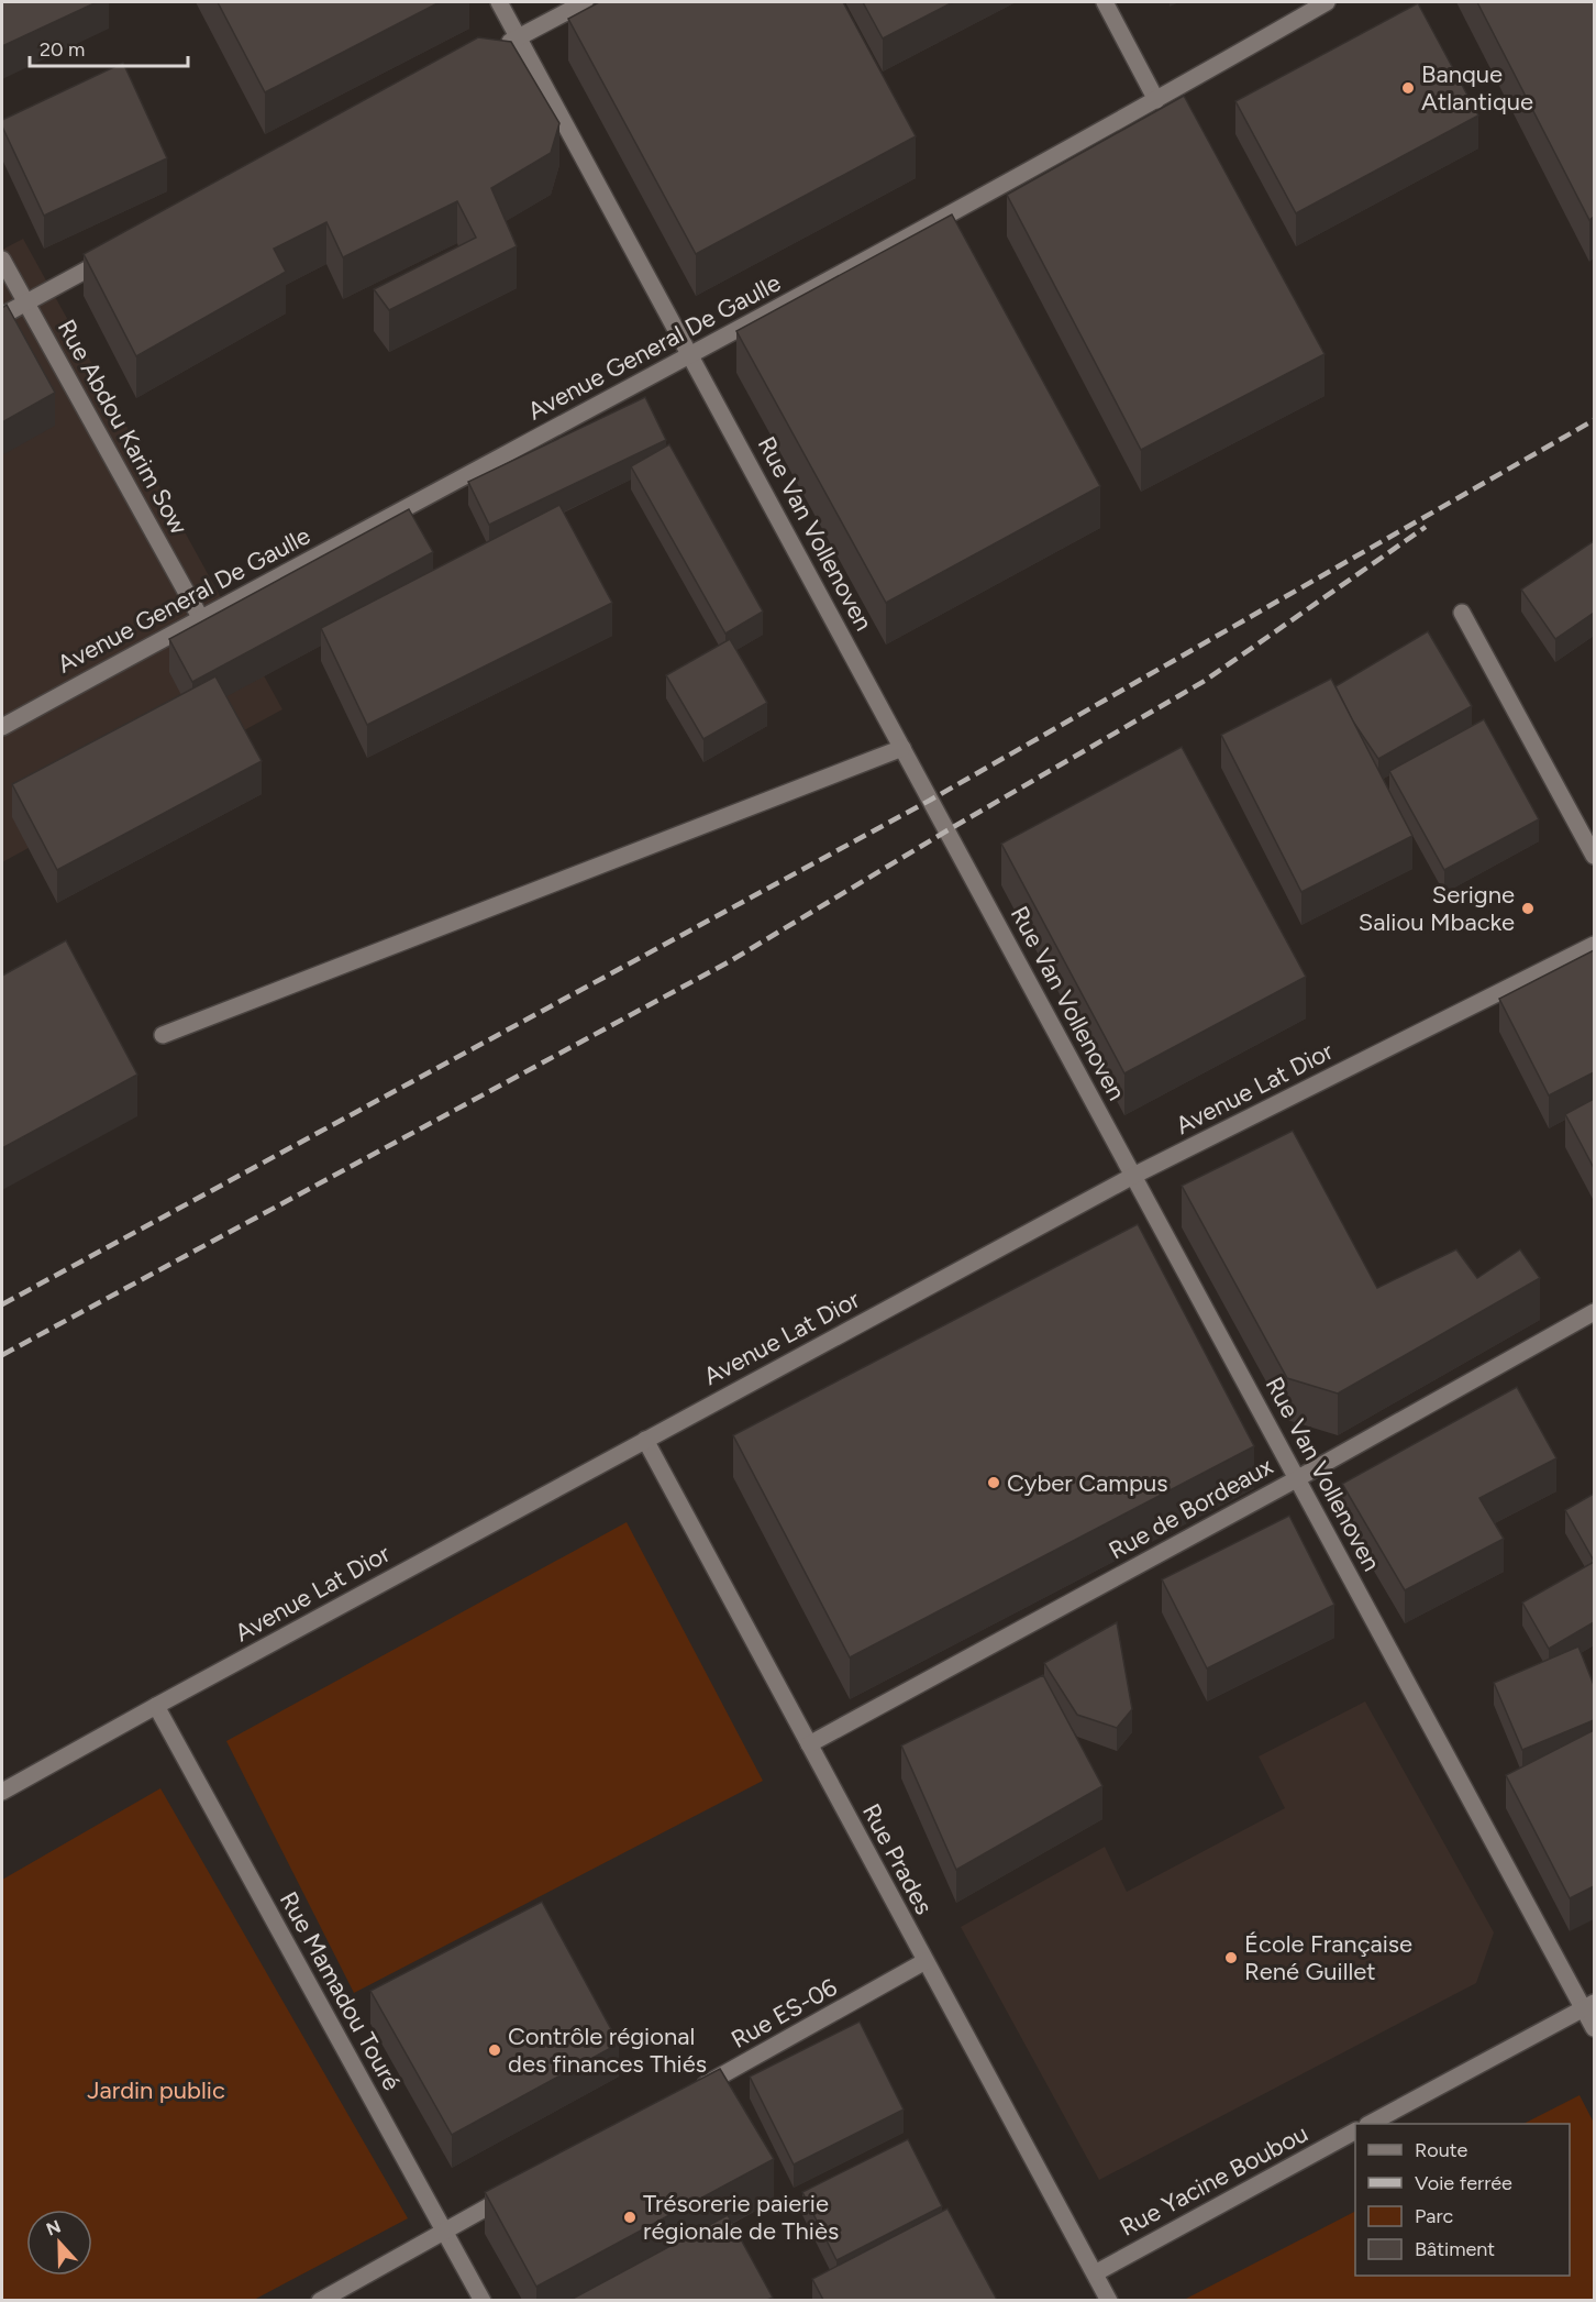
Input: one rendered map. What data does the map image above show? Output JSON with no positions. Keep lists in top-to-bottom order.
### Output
{
  "streets": {
    "street": [
      "Avenue General De Gaulle",
      "Rue Abdou Karim Sow",
      "Rue Van Vollenoven",
      "Avenue Lat Dior",
      "Rue de Bordeaux",
      "Rue Prades",
      "Rue Mamadou Touré",
      "Rue ES-06",
      "Rue Yacine Boubou"
    ]
  },
  "crossings": [
    ["Avenue General De Gaulle", "Rue Abdou Karim Sow"],
    ["Avenue General De Gaulle", "Rue Van Vollenoven"],
    ["Rue Van Vollenoven", "Avenue Lat Dior"],
    ["Rue Van Vollenoven", "Rue de Bordeaux"],
    ["Avenue Lat Dior", "Rue Prades"],
    ["Avenue Lat Dior", "Rue Mamadou Touré"],
    ["Rue de Bordeaux", "Rue Prades"],
    ["Rue Prades", "Rue ES-06"],
    ["Rue Prades", "Rue Yacine Boubou"]
  ],
  "parks": ["Jardin public"],
  "places": [
    "Banque Atlantique",
    "Serigne Saliou Mbacke",
    "Cyber Campus",
    "École Française René Guillet",
    "Contrôle régional des finances Thiés",
    "Trésorerie paierie régionale de Thiès"
  ],
  "legend": [
    "Route",
    "Voie ferrée",
    "Parc",
    "Bâtiment"
  ],
  "scale_bar": "20 m",
  "north": "top"
}
